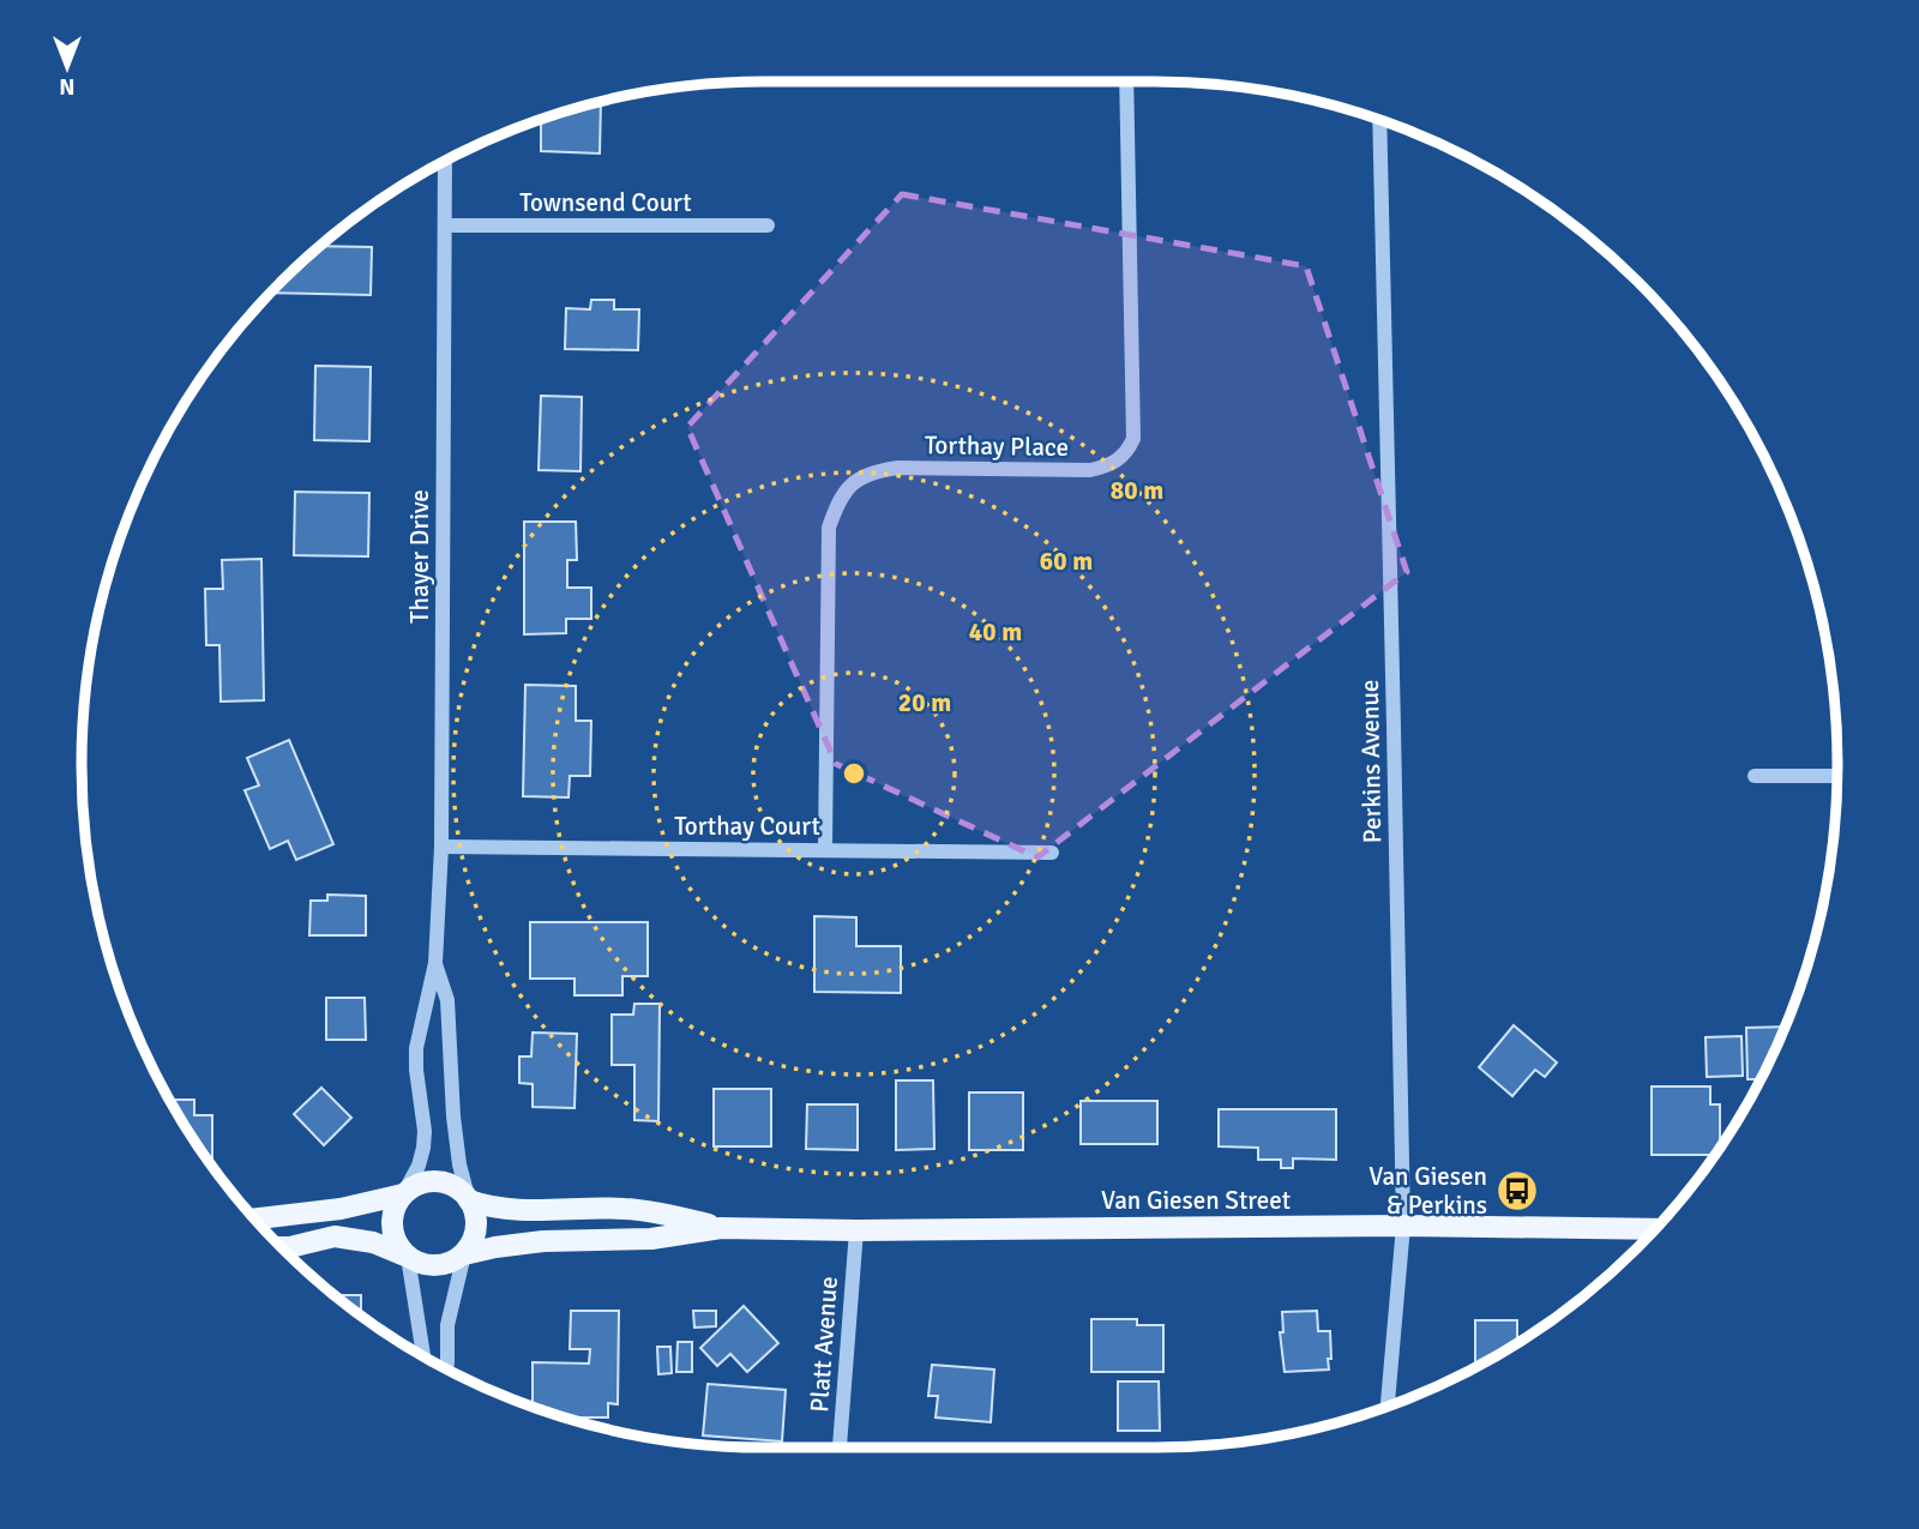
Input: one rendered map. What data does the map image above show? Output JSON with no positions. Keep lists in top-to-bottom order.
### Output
{
  "streets": {
    "main road": ["Van Giesen Street"],
    "street": [
      "Townsend Court",
      "Torthay Place",
      "Thayer Drive",
      "Perkins Avenue",
      "Torthay Court",
      "Platt Avenue"
    ]
  },
  "crossings": [
    ["Townsend Court", "Thayer Drive"],
    ["Torthay Place", "Torthay Court"],
    ["Thayer Drive", "Torthay Court"],
    ["Thayer Drive", "Van Giesen Street"],
    ["Perkins Avenue", "Van Giesen Street"],
    ["Van Giesen Street", "Platt Avenue"]
  ],
  "places": {
    "bus stop": ["Van Giesen & Perkins"]
  },
  "north": "bottom",
  "rings": [
    "80 m",
    "60 m",
    "40 m",
    "20 m"
  ]
}
